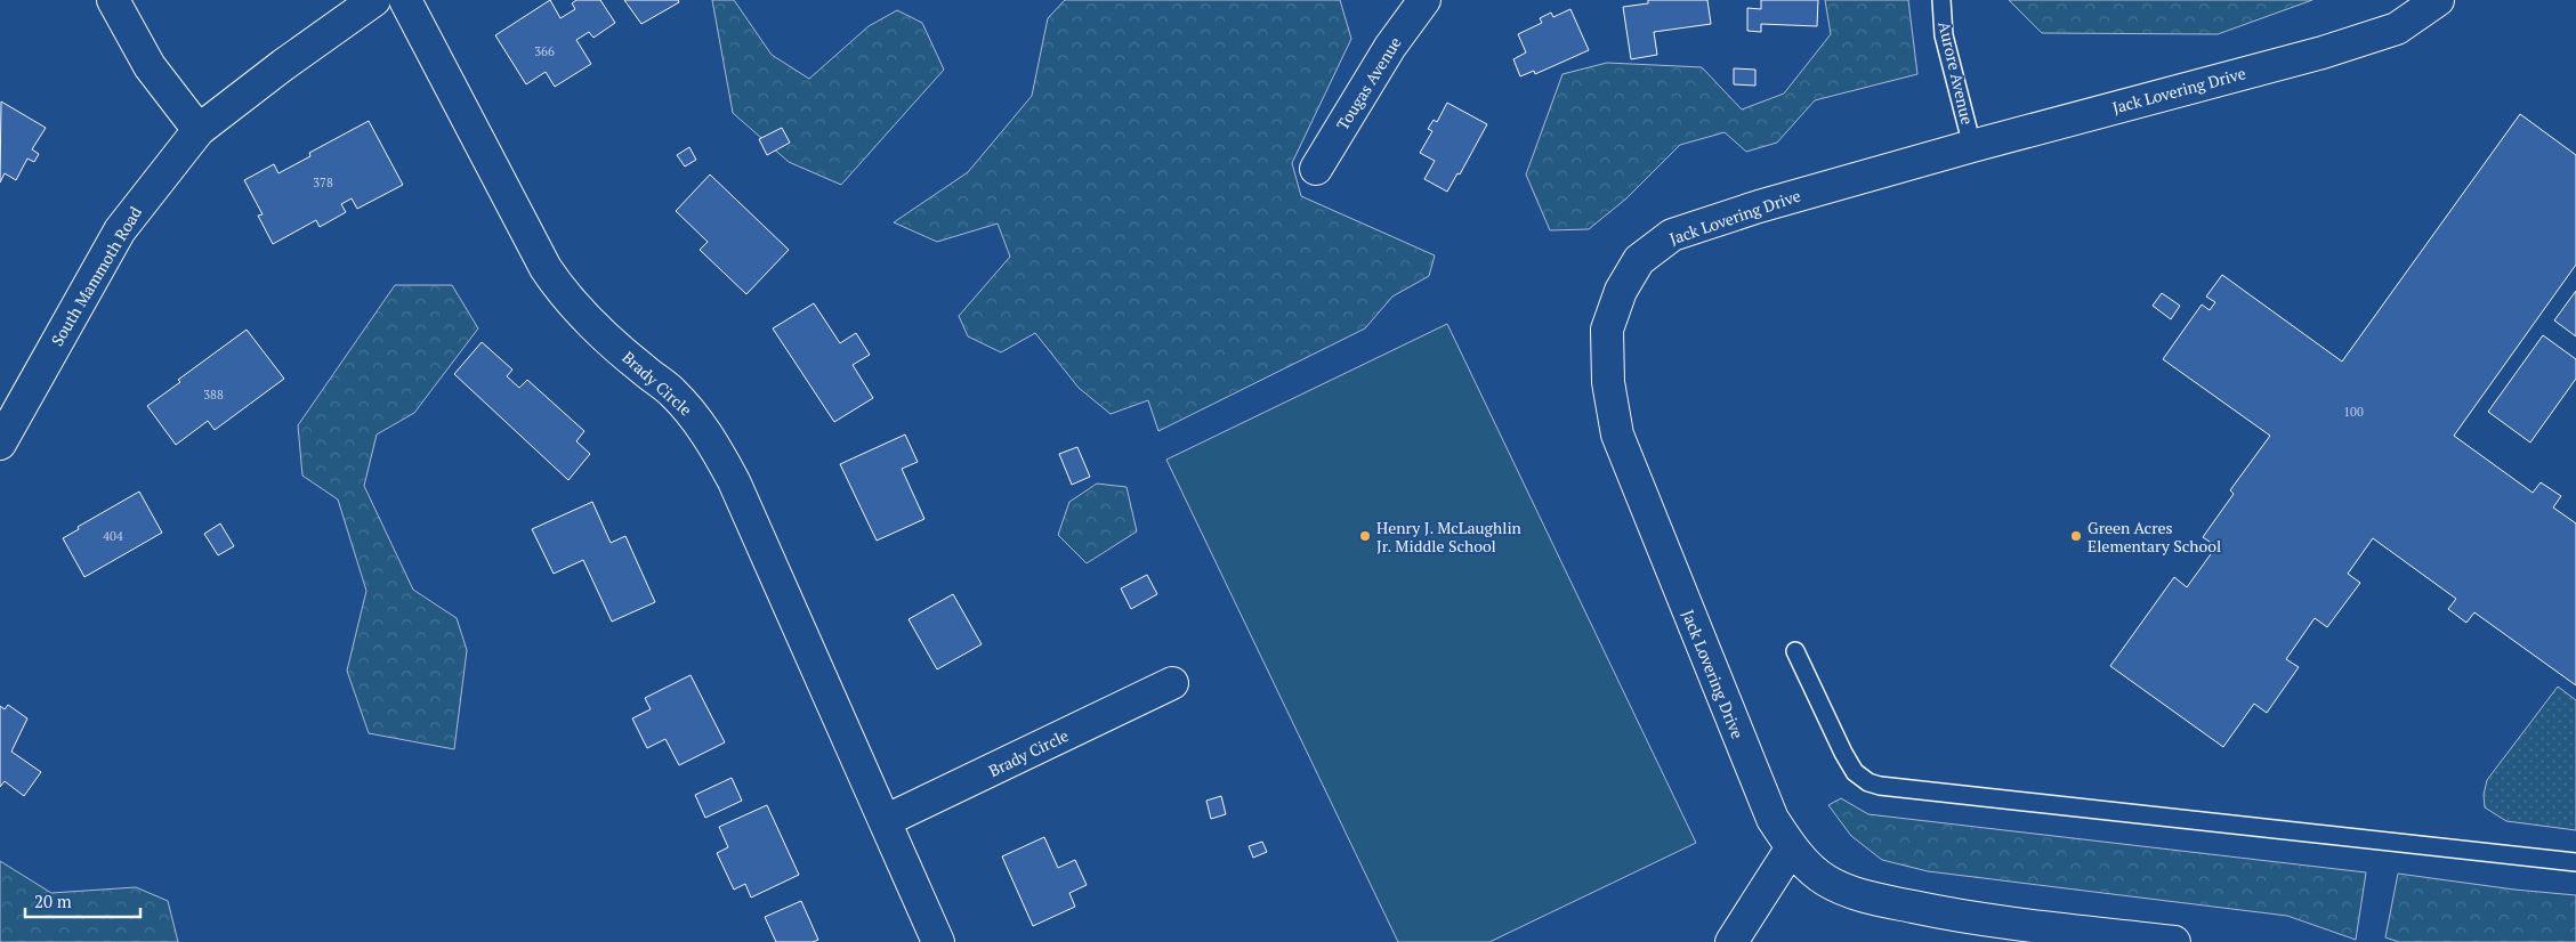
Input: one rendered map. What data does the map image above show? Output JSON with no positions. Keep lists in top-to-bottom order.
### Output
{
  "streets": {
    "street": [
      "Tougas Avenue",
      "Jack Lovering Drive",
      "South Mammoth Road",
      "Brady Circle"
    ],
    "lane": ["Aurore Avenue"]
  },
  "crossings": [
    ["Aurore Avenue", "Jack Lovering Drive"]
  ],
  "places": ["Henry J. McLaughlin Jr. Middle School", "Green Acres Elementary School"],
  "house_numbers": [
    "366",
    "378",
    "388",
    "100",
    "404"
  ],
  "scale_bar": "20 m"
}
